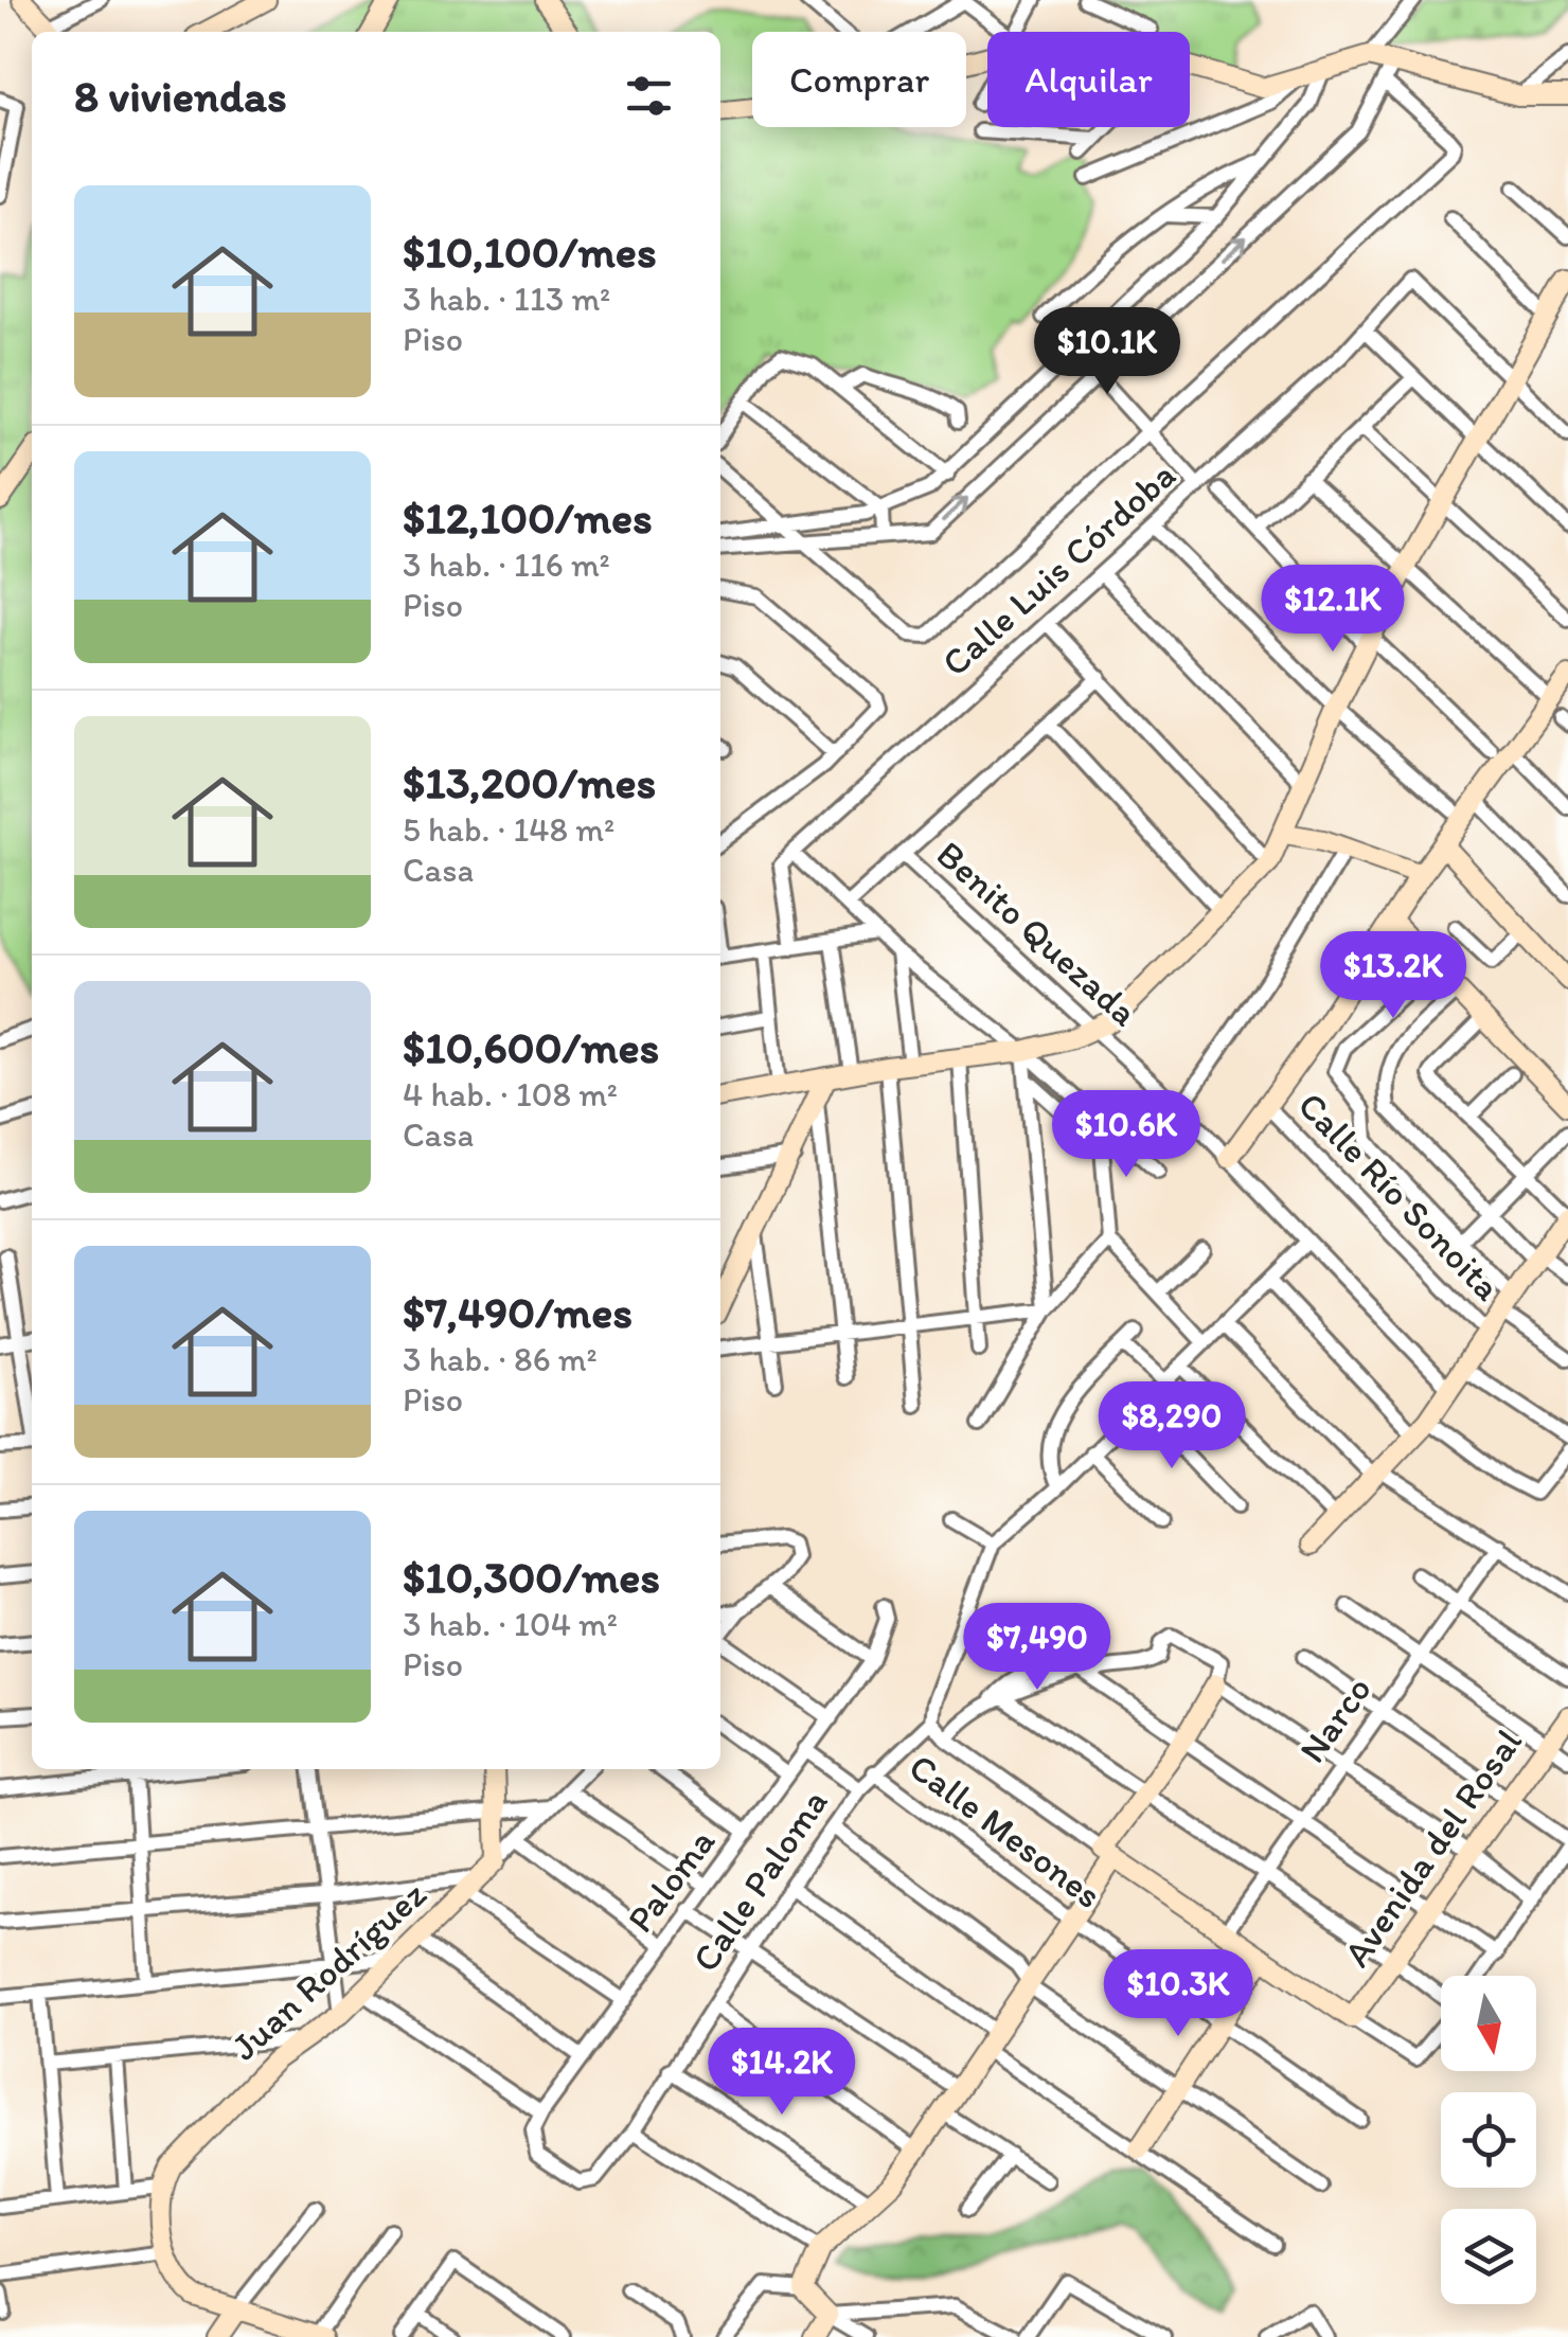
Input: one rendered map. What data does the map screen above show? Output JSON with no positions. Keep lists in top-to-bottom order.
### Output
{
  "streets": {
    "street": [
      "Calle Luis Córdoba",
      "Benito Quezada",
      "Calle Río Sonoita",
      "Narco",
      "Calle Mesones",
      "Avenida del Rosal",
      "Paloma",
      "Calle Paloma",
      "Juan Rodríguez"
    ]
  },
  "crossings": [
    ["Calle Mesones", "Paloma"],
    ["Calle Mesones", "Calle Paloma"],
    ["Paloma", "Calle Paloma"]
  ],
  "north": "bottom",
  "page": {
    "chip": ["Comprar", "Alquilar"],
    "heading": "8 viviendas",
    "list": [
      {
        "name": "$10,100/mes",
        "note": "3 hab. · 113 m² · Piso"
      },
      {
        "name": "$12,100/mes",
        "note": "3 hab. · 116 m² · Piso"
      },
      {
        "name": "$13,200/mes",
        "note": "5 hab. · 148 m² · Casa"
      },
      {
        "name": "$10,600/mes",
        "note": "4 hab. · 108 m² · Casa"
      },
      {
        "name": "$7,490/mes",
        "note": "3 hab. · 86 m² · Piso"
      },
      {
        "name": "$10,300/mes",
        "note": "3 hab. · 104 m² · Piso"
      }
    ],
    "price": [
      "$10.1K",
      "$12.1K",
      "$13.2K",
      "$10.6K",
      "$8,290",
      "$7,490",
      "$10.3K",
      "$14.2K"
    ]
  }
}
